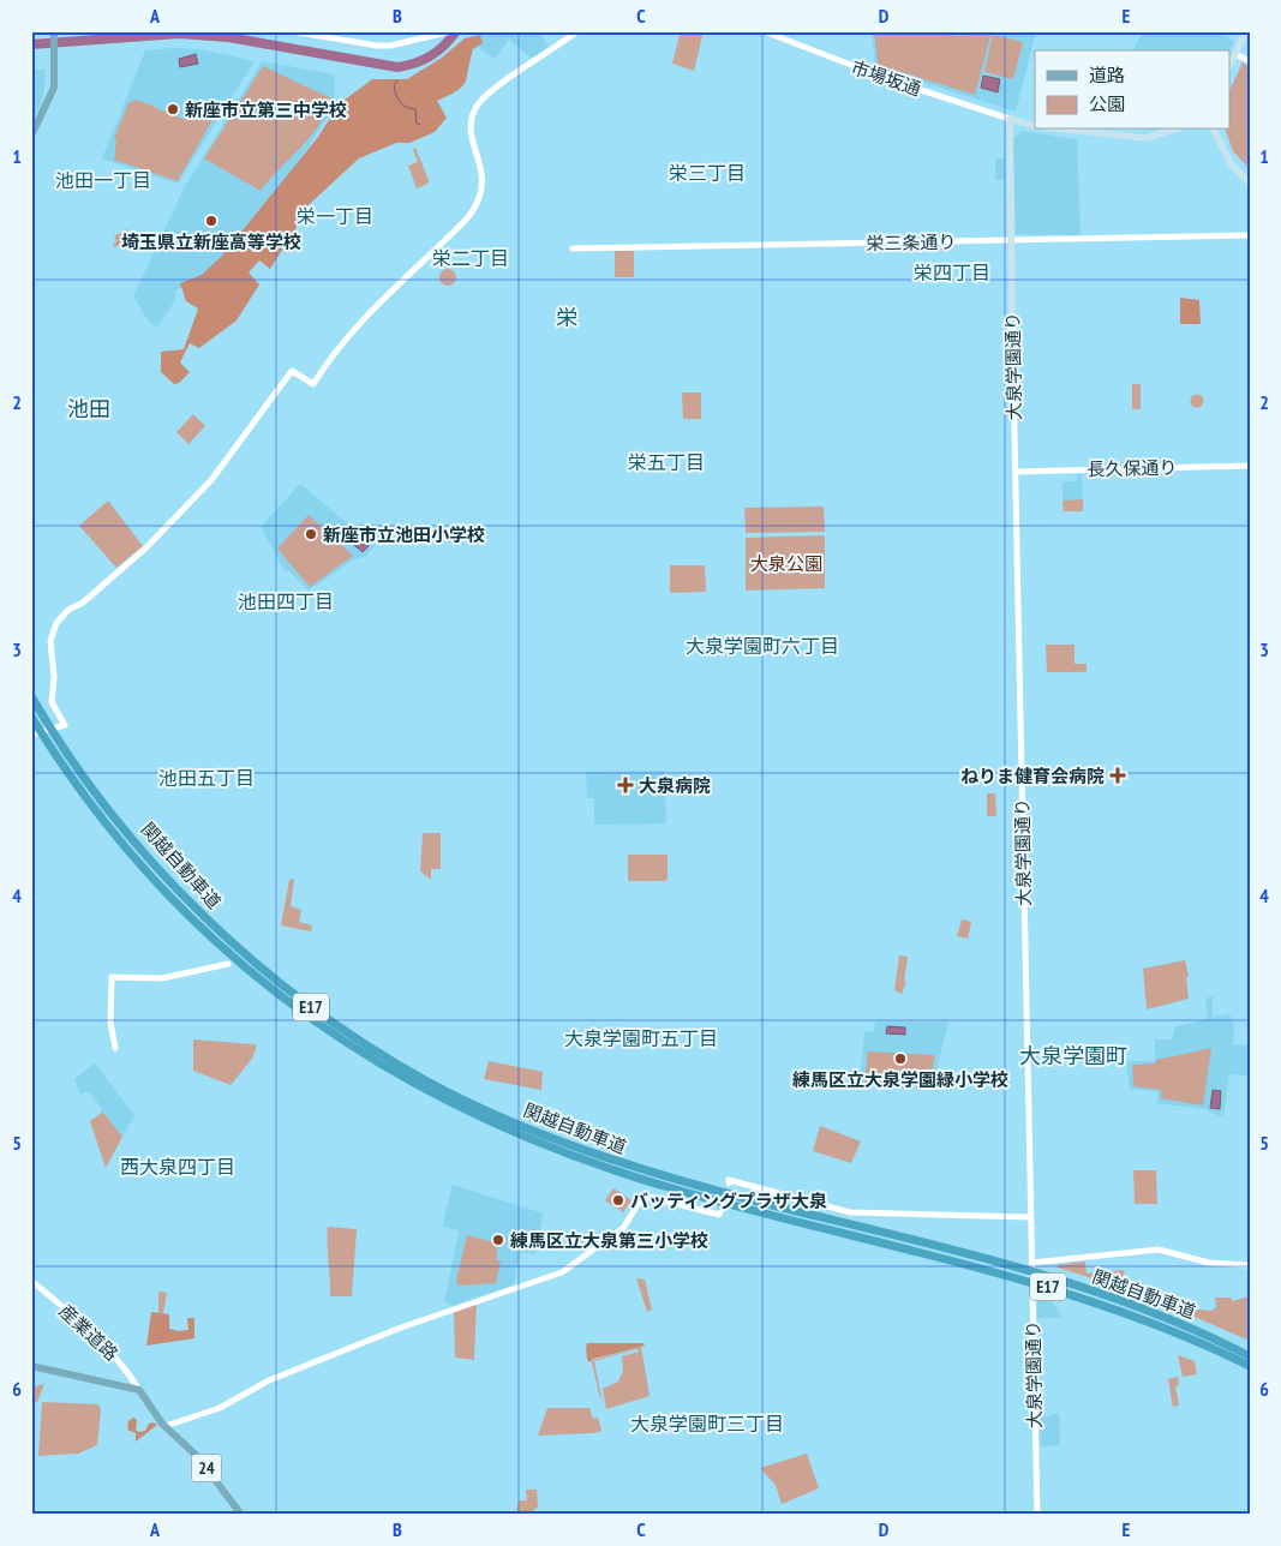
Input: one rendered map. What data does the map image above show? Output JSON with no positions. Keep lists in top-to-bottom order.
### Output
{
  "streets": {
    "highway": ["関越自動車道", "E17"],
    "main road": ["大泉学園通り", "24"],
    "street": [
      "市場坂通",
      "栄三条通り",
      "長久保通り",
      "産業道路"
    ]
  },
  "crossings": [
    ["市場坂通", "大泉学園通り"],
    ["栄三条通り", "大泉学園通り"],
    ["大泉学園通り", "長久保通り"],
    ["産業道路", "24"]
  ],
  "districts": [
    "栄三丁目",
    "池田一丁目",
    "栄一丁目",
    "栄二丁目",
    "栄四丁目",
    "栄",
    "池田",
    "栄五丁目",
    "池田四丁目",
    "大泉学園町六丁目",
    "池田五丁目",
    "大泉学園町五丁目",
    "大泉学園町",
    "西大泉四丁目",
    "大泉学園町三丁目"
  ],
  "parks": ["大泉公園"],
  "places": {
    "other": [
      "新座市立第三中学校",
      "埼玉県立新座高等学校",
      "新座市立池田小学校",
      "練馬区立大泉学園緑小学校",
      "バッティングプラザ大泉",
      "練馬区立大泉第三小学校"
    ],
    "health": ["ねりま健育会病院", "大泉病院"]
  },
  "legend": ["道路", "公園"],
  "grid": {
    "columns": [
      "A",
      "B",
      "C",
      "D",
      "E"
    ],
    "rows": [
      "1",
      "2",
      "3",
      "4",
      "5",
      "6"
    ]
  }
}
